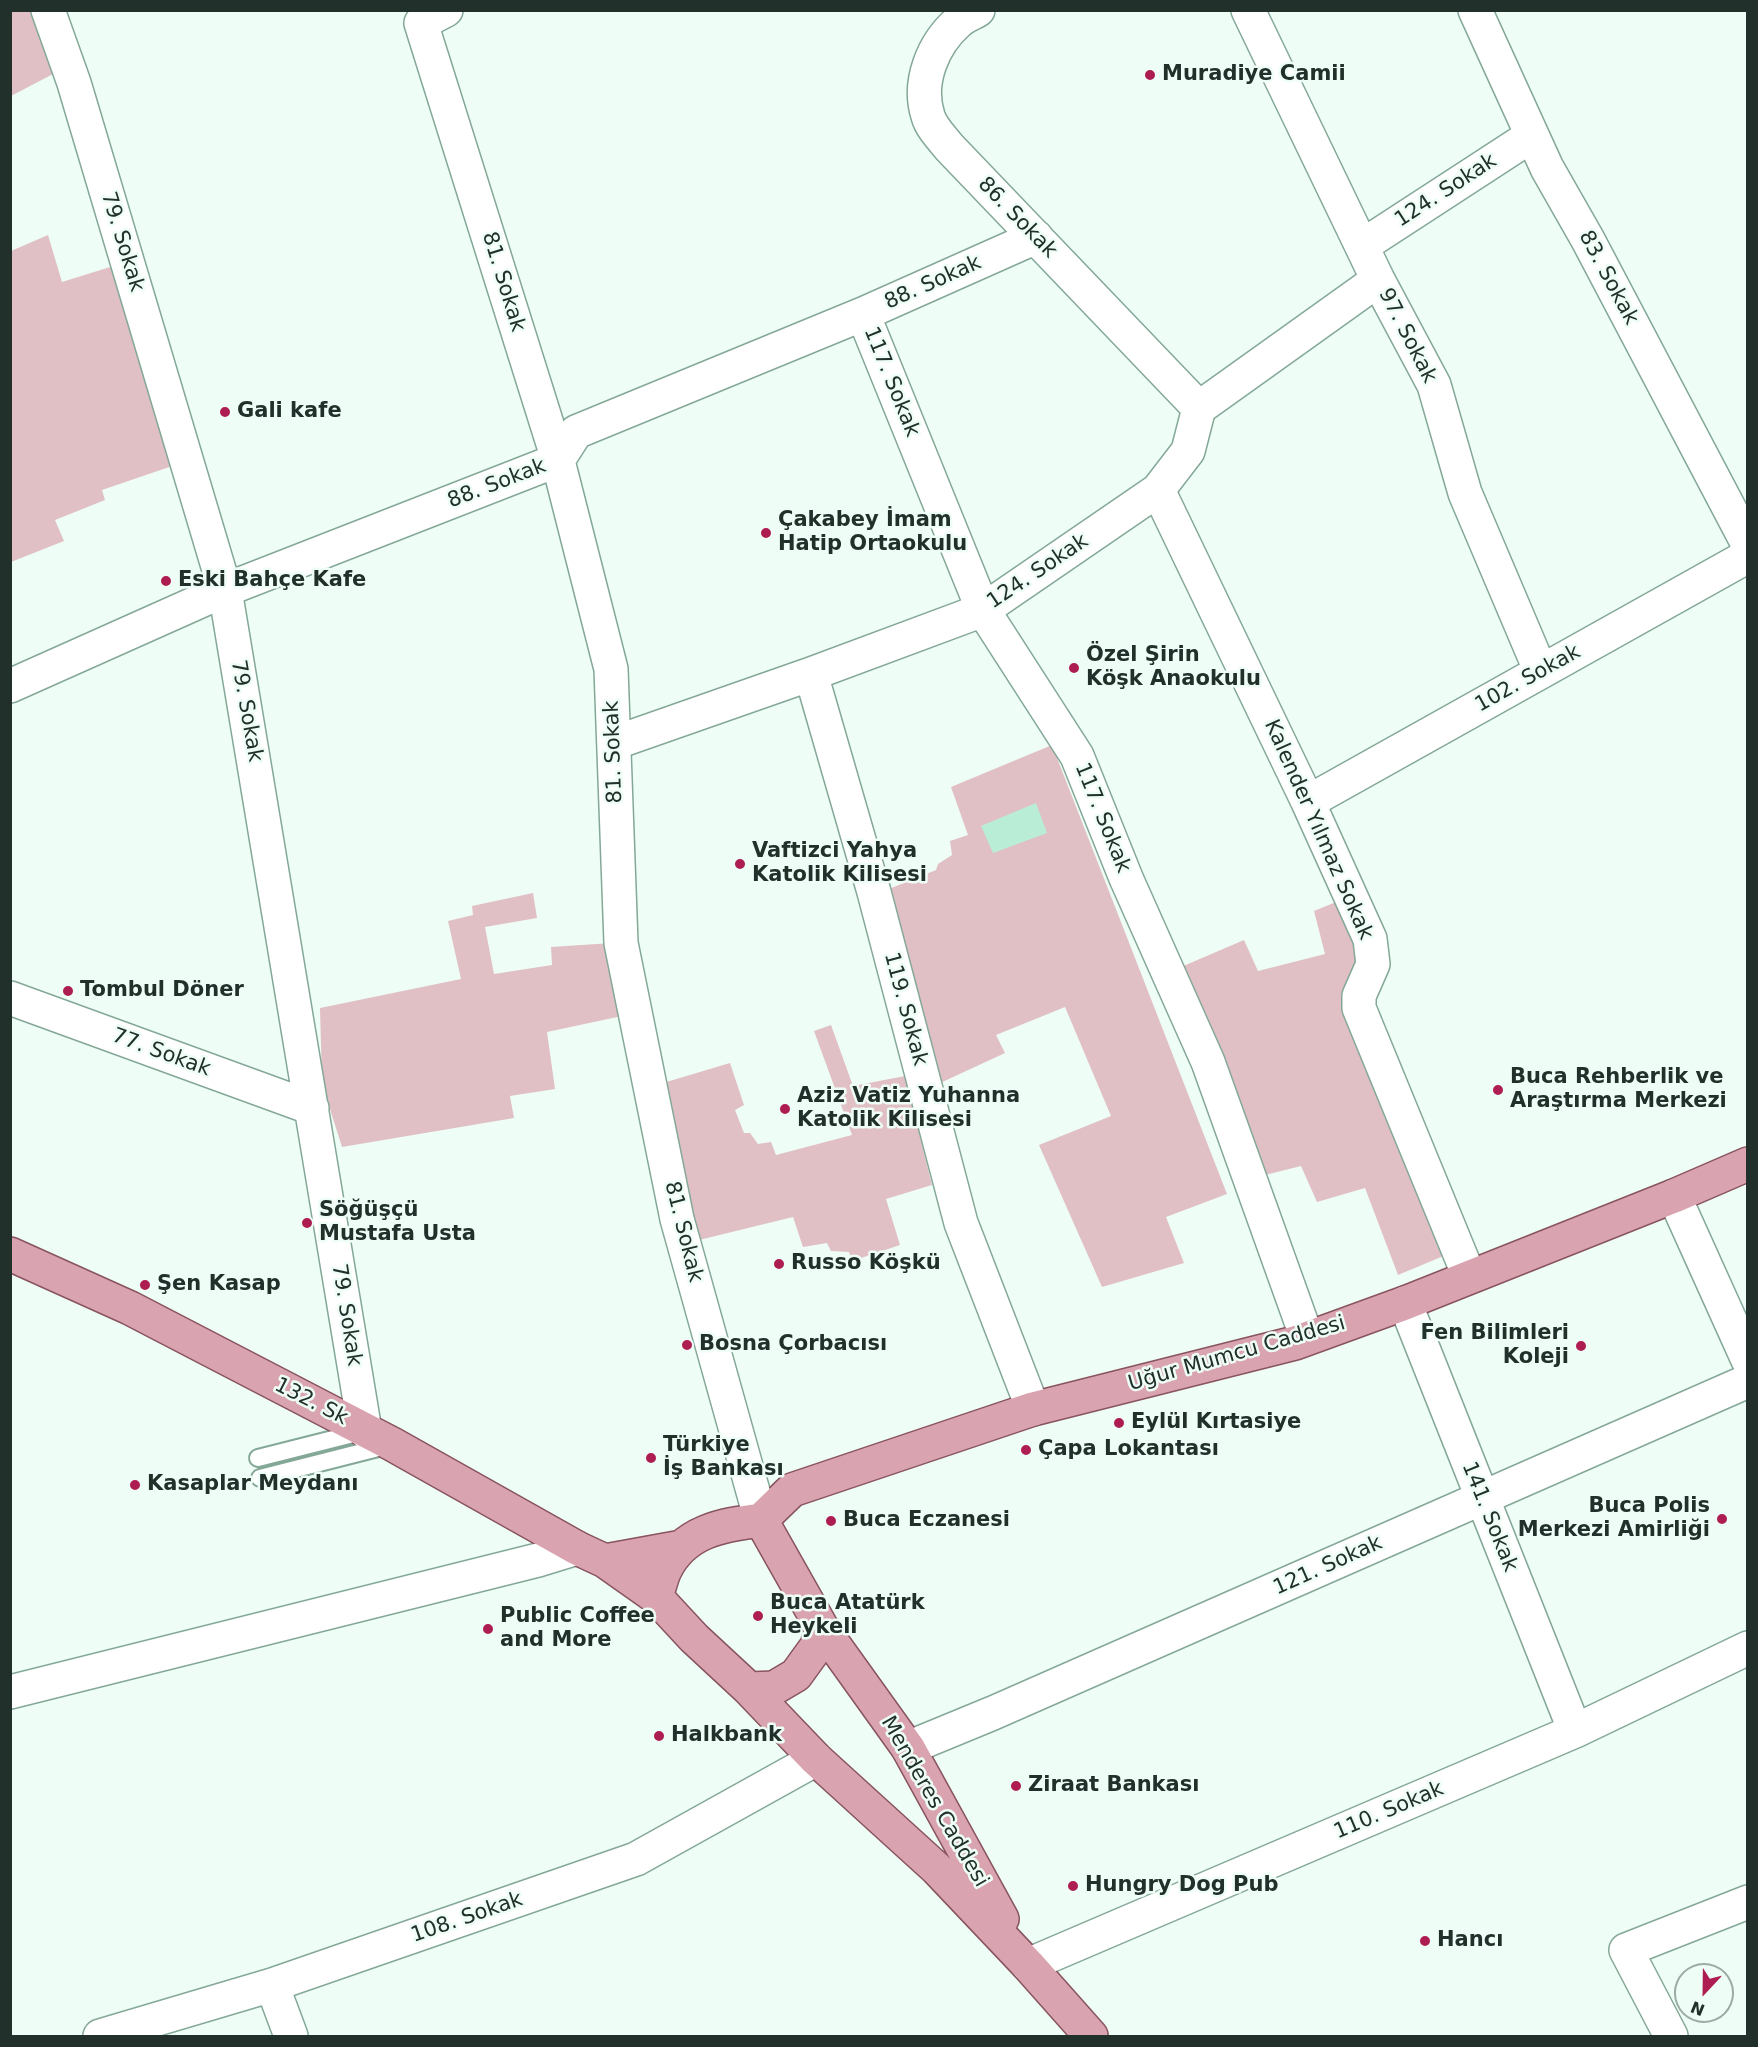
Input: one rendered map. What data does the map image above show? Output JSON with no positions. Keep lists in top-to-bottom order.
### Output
{
  "streets": {
    "main road": ["Uğur Mumcu Caddesi", "132. Sk", "Menderes Caddesi"],
    "street": [
      "124. Sokak",
      "86. Sokak",
      "79. Sokak",
      "83. Sokak",
      "81. Sokak",
      "88. Sokak",
      "97. Sokak",
      "117. Sokak",
      "102. Sokak",
      "Kalender Yılmaz Sokak",
      "119. Sokak",
      "77. Sokak",
      "141. Sokak",
      "121. Sokak",
      "110. Sokak",
      "108. Sokak"
    ]
  },
  "crossings": [
    ["124. Sokak", "86. Sokak"],
    ["124. Sokak", "83. Sokak"],
    ["124. Sokak", "81. Sokak"],
    ["124. Sokak", "97. Sokak"],
    ["124. Sokak", "117. Sokak"],
    ["124. Sokak", "Kalender Yılmaz Sokak"],
    ["124. Sokak", "119. Sokak"],
    ["86. Sokak", "88. Sokak"],
    ["79. Sokak", "88. Sokak"],
    ["79. Sokak", "77. Sokak"],
    ["79. Sokak", "132. Sk"],
    ["81. Sokak", "88. Sokak"],
    ["81. Sokak", "Uğur Mumcu Caddesi"],
    ["81. Sokak", "132. Sk"],
    ["81. Sokak", "Menderes Caddesi"],
    ["88. Sokak", "117. Sokak"],
    ["97. Sokak", "102. Sokak"],
    ["117. Sokak", "Uğur Mumcu Caddesi"],
    ["102. Sokak", "Kalender Yılmaz Sokak"],
    ["Kalender Yılmaz Sokak", "Uğur Mumcu Caddesi"],
    ["119. Sokak", "Uğur Mumcu Caddesi"],
    ["Uğur Mumcu Caddesi", "132. Sk"],
    ["Uğur Mumcu Caddesi", "141. Sokak"],
    ["Uğur Mumcu Caddesi", "Menderes Caddesi"],
    ["132. Sk", "Menderes Caddesi"],
    ["141. Sokak", "121. Sokak"],
    ["141. Sokak", "110. Sokak"],
    ["121. Sokak", "Menderes Caddesi"],
    ["Menderes Caddesi", "110. Sokak"],
    ["Menderes Caddesi", "108. Sokak"]
  ],
  "places": [
    "Muradiye Camii",
    "Gali kafe",
    "Çakabey İmam Hatip Ortaokulu",
    "Eski Bahçe Kafe",
    "Özel Şirin Köşk Anaokulu",
    "Vaftizci Yahya Katolik Kilisesi",
    "Tombul Döner",
    "Buca Rehberlik ve Araştırma Merkezi",
    "Aziz Vatiz Yuhanna Katolik Kilisesi",
    "Söğüşçü Mustafa Usta",
    "Russo Köşkü",
    "Şen Kasap",
    "Bosna Çorbacısı",
    "Fen Bilimleri Koleji",
    "Eylül Kırtasiye",
    "Çapa Lokantası",
    "Türkiye İş Bankası",
    "Kasaplar Meydanı",
    "Buca Polis Merkezi Amirliği",
    "Buca Eczanesi",
    "Buca Atatürk Heykeli",
    "Public Coffee and More",
    "Halkbank",
    "Ziraat Bankası",
    "Hungry Dog Pub",
    "Hancı"
  ],
  "north": "bottom"
}
